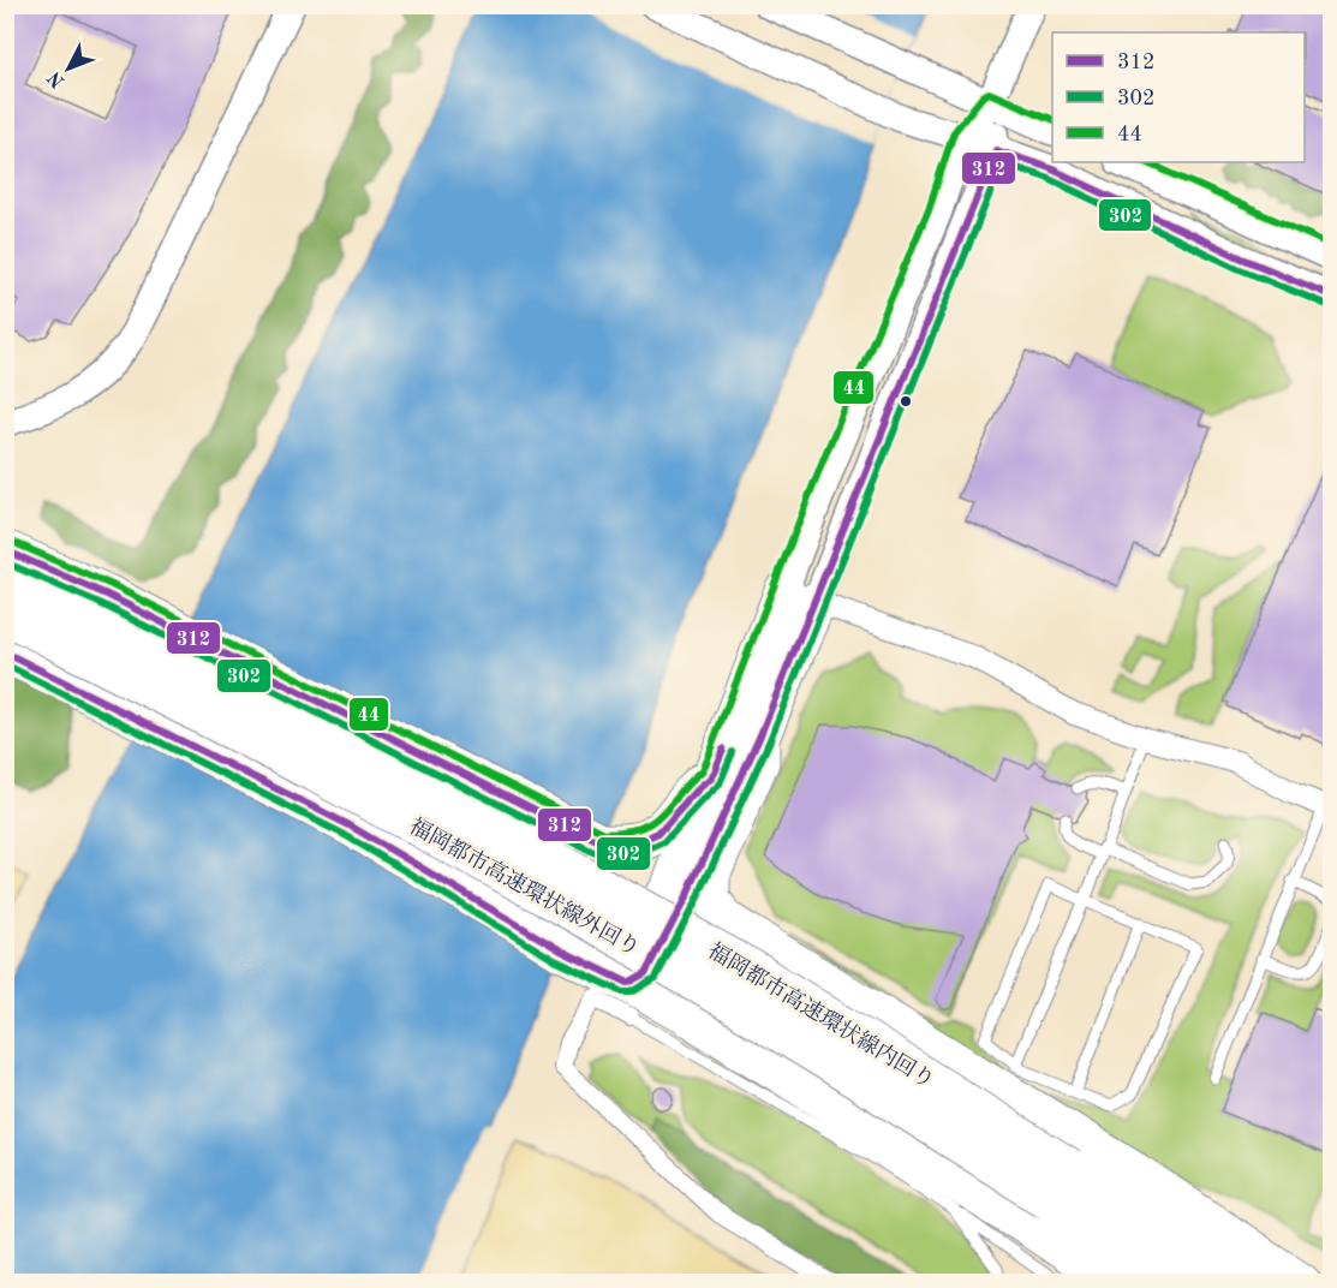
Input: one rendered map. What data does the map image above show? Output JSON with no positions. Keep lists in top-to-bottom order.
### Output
{
  "streets": {
    "highway": ["福岡都市高速環状線外回り", "福岡都市高速環状線内回り"]
  },
  "crossings": [
    ["福岡都市高速環状線外回り", "福岡都市高速環状線内回り"]
  ],
  "lines": ["transit line 44", "transit line 312", "transit line 302"],
  "legend": ["312", "302", "44"],
  "north": "bottom left"
}
